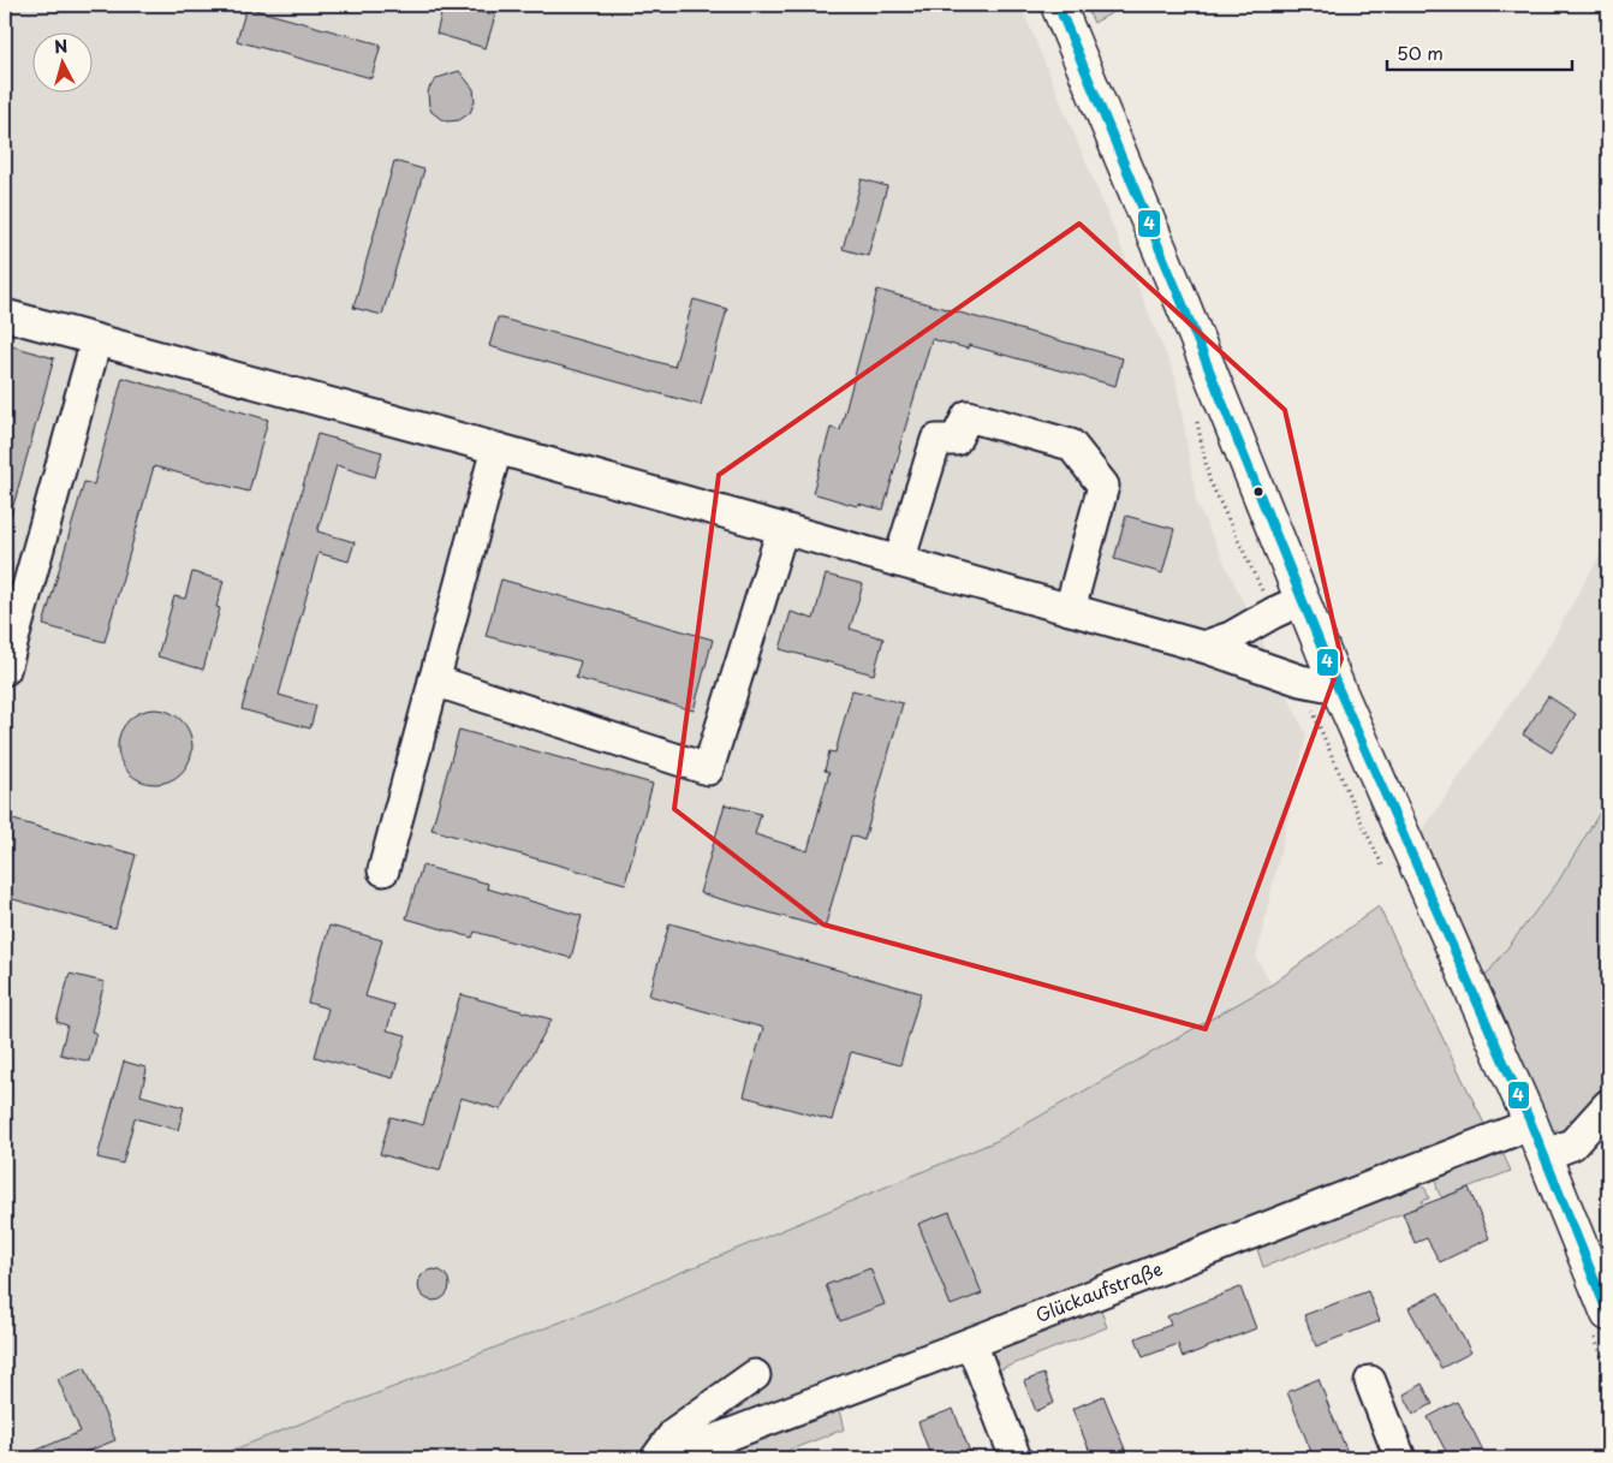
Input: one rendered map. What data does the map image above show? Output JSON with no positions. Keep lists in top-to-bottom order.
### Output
{
  "streets": {
    "street": ["Glückaufstraße"]
  },
  "lines": ["transit line 4"],
  "scale_bar": "50 m",
  "north": "top"
}
